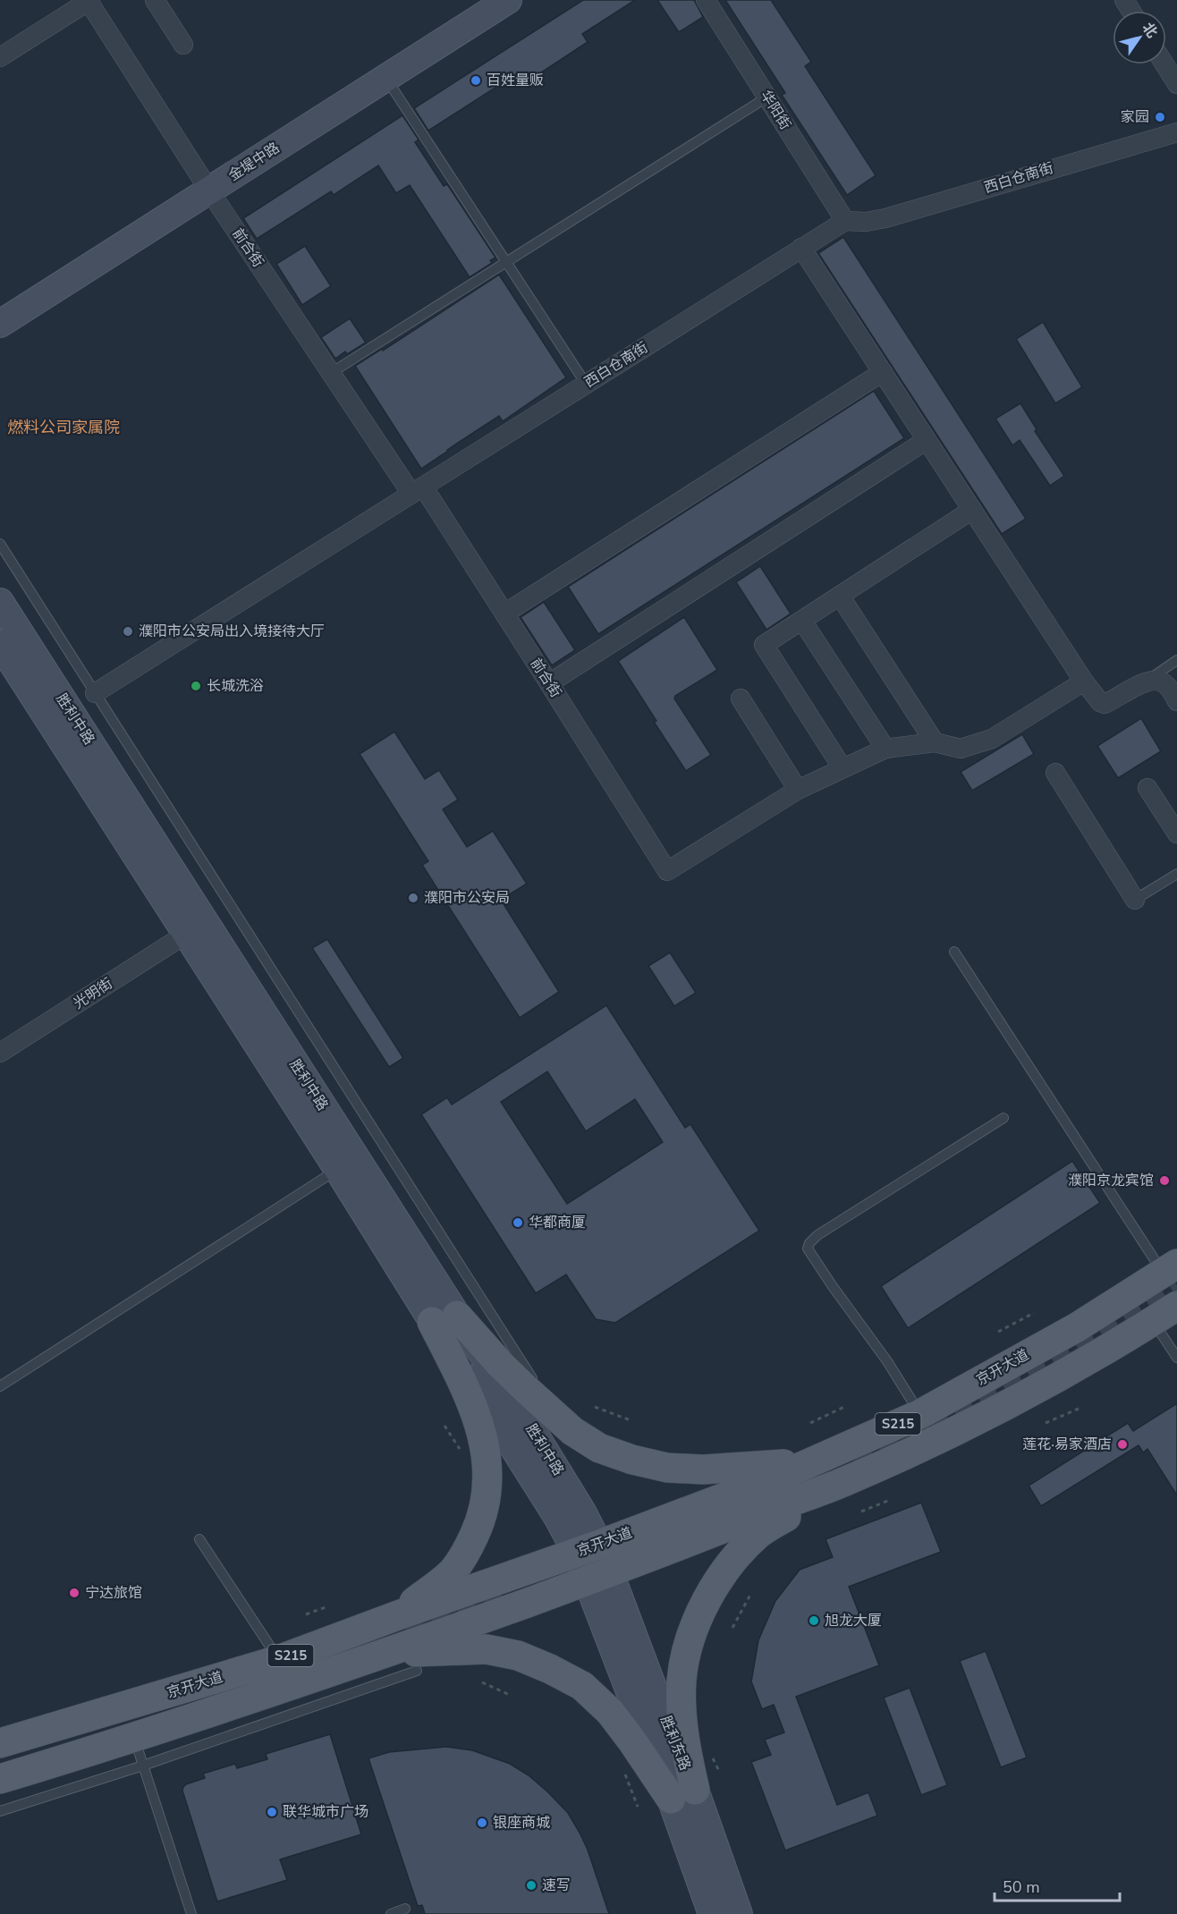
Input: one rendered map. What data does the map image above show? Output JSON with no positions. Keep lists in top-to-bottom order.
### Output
{
  "streets": {
    "main road": [
      "金堤中路",
      "胜利中路",
      "京开大道",
      "S215",
      "胜利东路"
    ],
    "street": [
      "华阳街",
      "西白仓南街",
      "前合街",
      "光明街"
    ]
  },
  "crossings": [
    ["华阳街", "西白仓南街"],
    ["金堤中路", "前合街"],
    ["西白仓南街", "前合街"],
    ["胜利中路", "光明街"],
    ["胜利中路", "京开大道"],
    ["胜利中路", "胜利东路"],
    ["京开大道", "胜利东路"]
  ],
  "districts": ["燃料公司家属院"],
  "places": [
    "百姓量贩",
    "家园",
    "濮阳市公安局出入境接待大厅",
    "长城洗浴",
    "濮阳市公安局",
    "濮阳京龙宾馆",
    "华都商厦",
    "莲花·易家酒店",
    "宁达旅馆",
    "旭龙大厦",
    "联华城市广场",
    "银座商城",
    "速写"
  ],
  "scale_bar": "50 m",
  "north": "top right"
}
